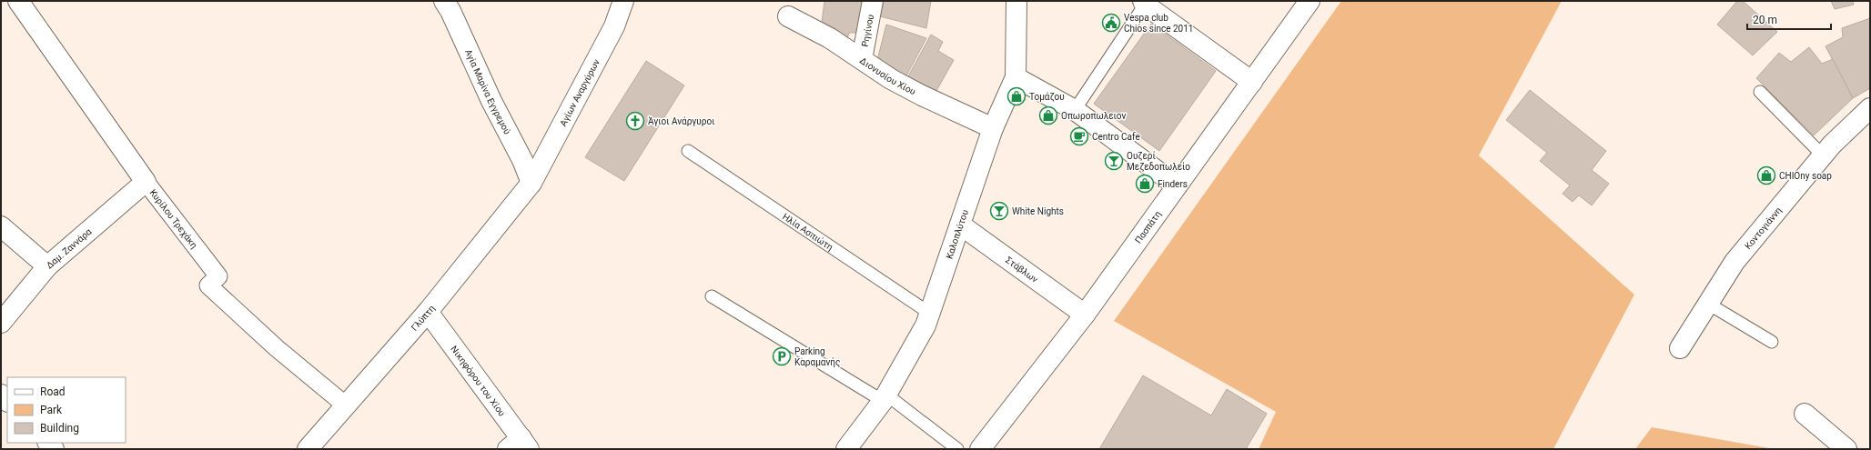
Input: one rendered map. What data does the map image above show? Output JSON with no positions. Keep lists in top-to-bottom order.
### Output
{
  "streets": {
    "street": [
      "Ρηγίνου",
      "Διονυσίου Χίου",
      "Αγία Μαρίνα Εγγρεμού",
      "Αγίων Αναργύρων",
      "Κυρίλου Τρεχάκη",
      "Πασπάτη",
      "Κοντογιάννη",
      "Καλοπλύτου",
      "Δαμ. Ζαννάρα",
      "Στάβλων",
      "Γλύπτη",
      "Νικηφόρου του Χίου"
    ],
    "lane": ["Ηλία Ασπιώτη"]
  },
  "crossings": [
    ["Ρηγίνου", "Διονυσίου Χίου"],
    ["Διονυσίου Χίου", "Καλοπλύτου"],
    ["Αγία Μαρίνα Εγγρεμού", "Αγίων Αναργύρων"],
    ["Αγία Μαρίνα Εγγρεμού", "Γλύπτη"],
    ["Αγίων Αναργύρων", "Γλύπτη"],
    ["Κυρίλου Τρεχάκη", "Δαμ. Ζαννάρα"],
    ["Κυρίλου Τρεχάκη", "Γλύπτη"],
    ["Πασπάτη", "Στάβλων"],
    ["Ηλία Ασπιώτη", "Καλοπλύτου"],
    ["Καλοπλύτου", "Στάβλων"],
    ["Γλύπτη", "Νικηφόρου του Χίου"]
  ],
  "places": {
    "public building": ["Vespa club Chios since 2011"],
    "shop": [
      "Τομάζου",
      "Οπωροπωλειον",
      "CHIOny soap",
      "Finders"
    ],
    "church": ["Άγιοι Ανάργυροι"],
    "cafe": ["Centro Cafe"],
    "bar": ["Ουζερί Μεζεδοπωλείο", "White Nights"],
    "parking": ["Parking Καραμανής"]
  },
  "legend": ["Road", "Park", "Building"],
  "scale_bar": "20 m"
}
